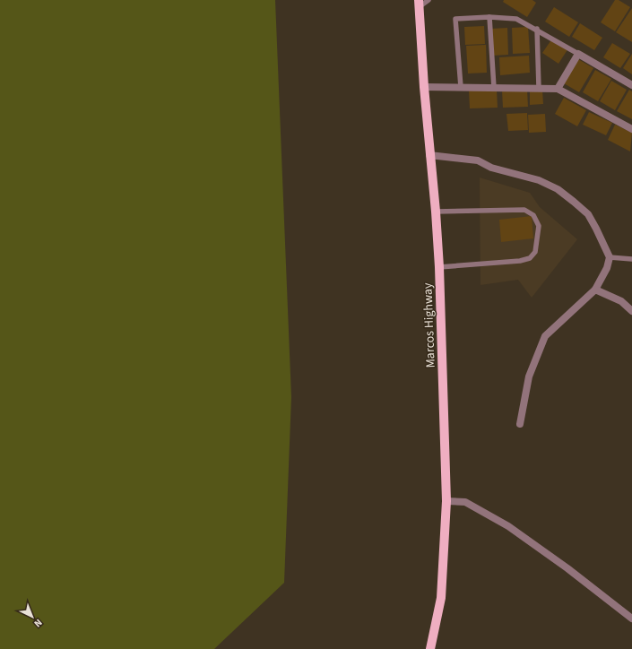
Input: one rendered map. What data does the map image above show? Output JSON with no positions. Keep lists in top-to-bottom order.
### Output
{
  "streets": {
    "main road": ["Marcos Highway"]
  },
  "north": "bottom right"
}
